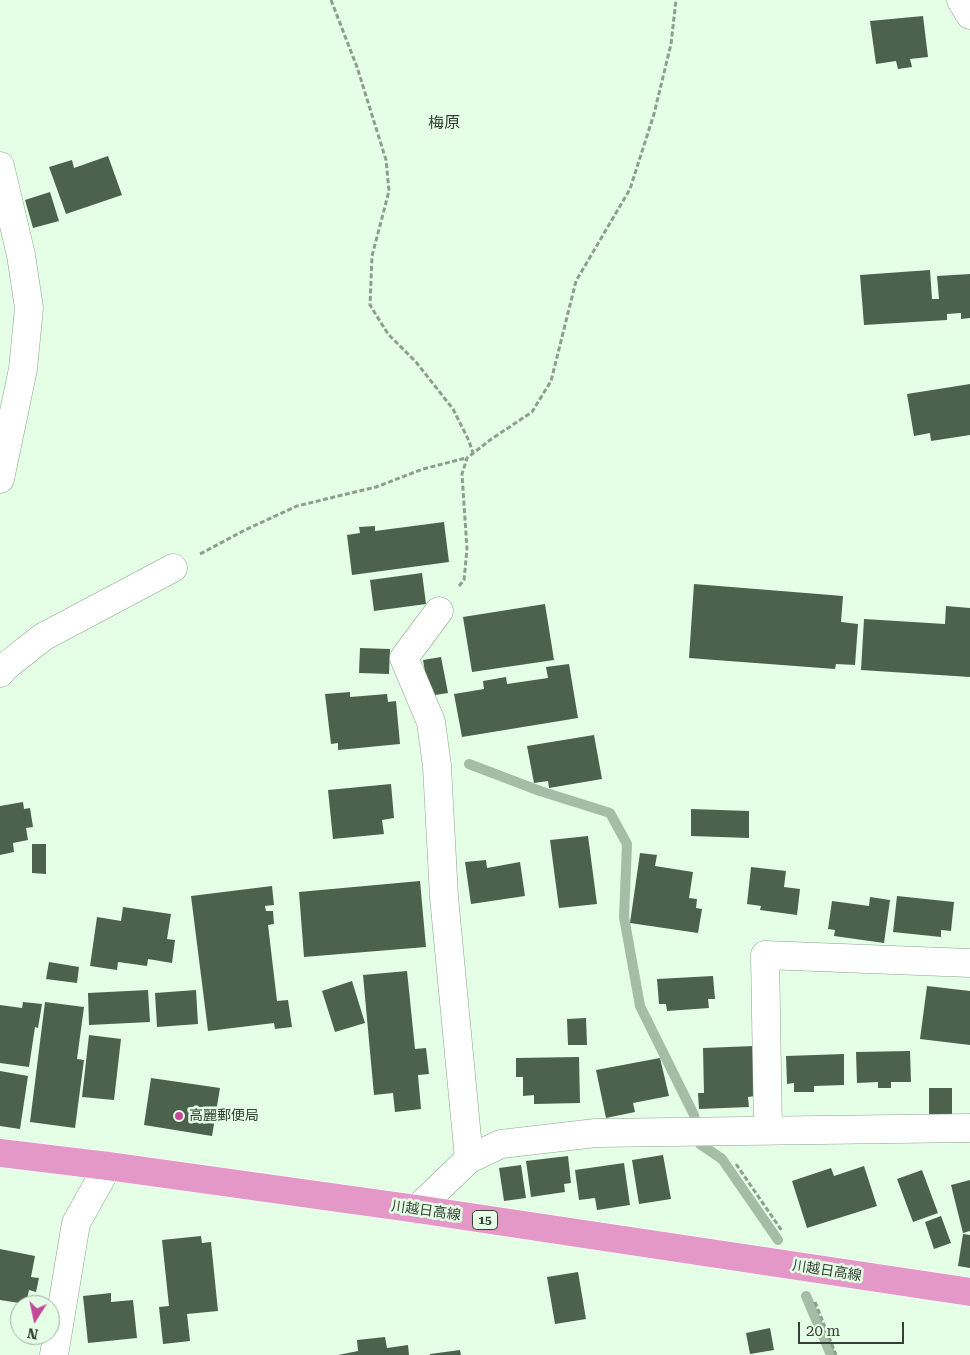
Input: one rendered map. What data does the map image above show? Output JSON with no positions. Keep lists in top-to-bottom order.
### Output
{
  "streets": {
    "main road": ["川越日高線", "15"]
  },
  "districts": ["梅原"],
  "places": ["高麗郵便局"],
  "scale_bar": "20 m",
  "north": "bottom"
}
